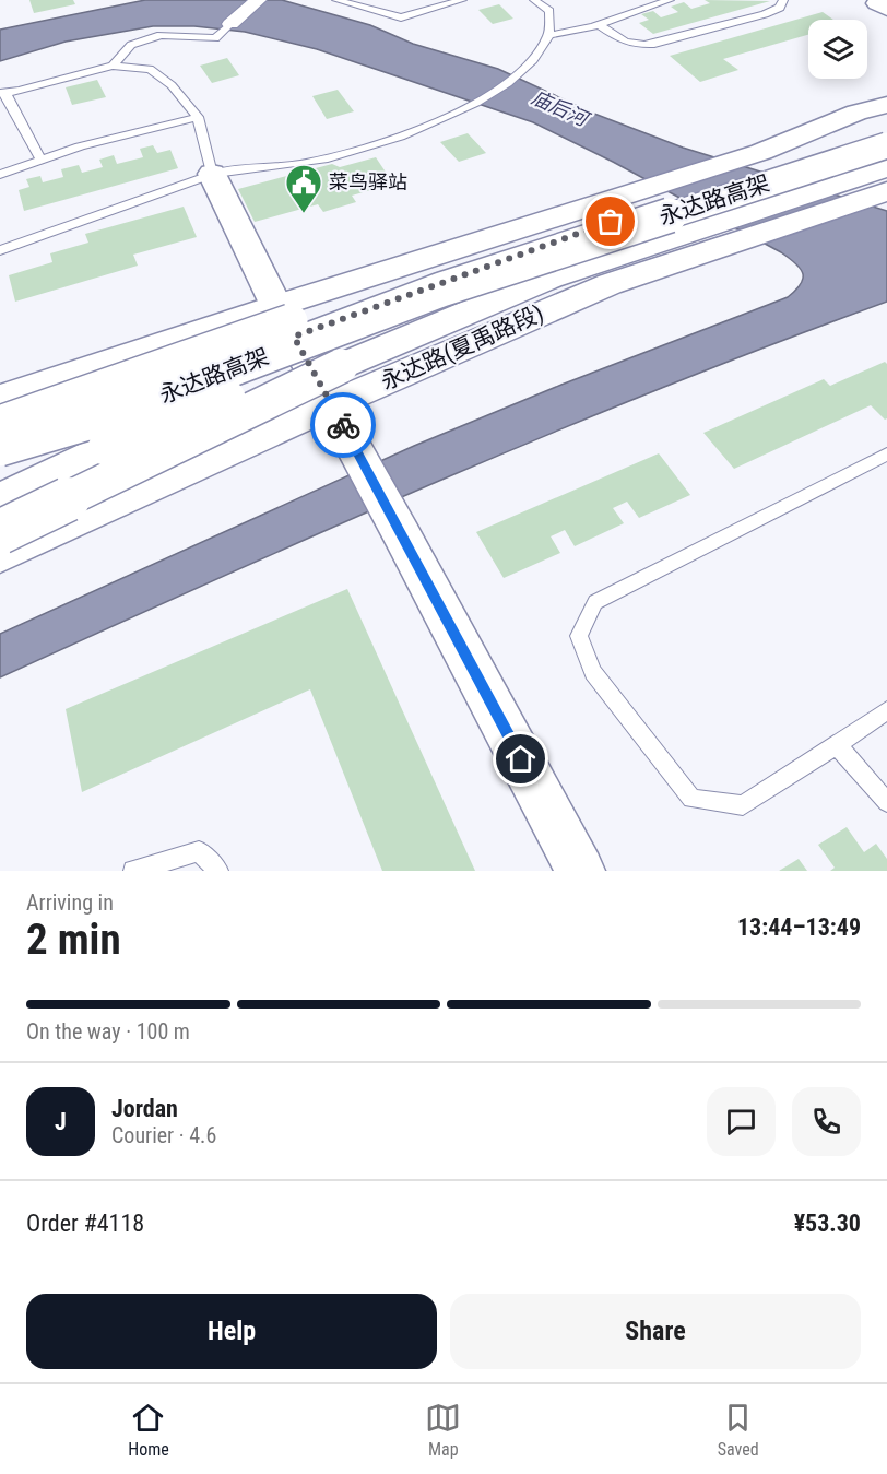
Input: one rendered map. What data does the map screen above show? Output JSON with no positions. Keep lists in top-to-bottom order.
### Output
{
  "streets": {
    "main road": ["永达路高架", "永达路(夏禹路段)"]
  },
  "water": ["庙后河"],
  "places": {
    "public building": ["菜鸟驿站"]
  },
  "page": {
    "heading": ["2 min", "Arriving in", "13:44–13:49"],
    "panel": [
      "Jordan",
      "Courier · 4.6",
      "Order #4118",
      "¥53.30"
    ],
    "bar": "On the way · 100 m",
    "round": "J",
    "buttons": ["Help", "Share"],
    "tabs": ["Home", "Map", "Saved"]
  }
}
